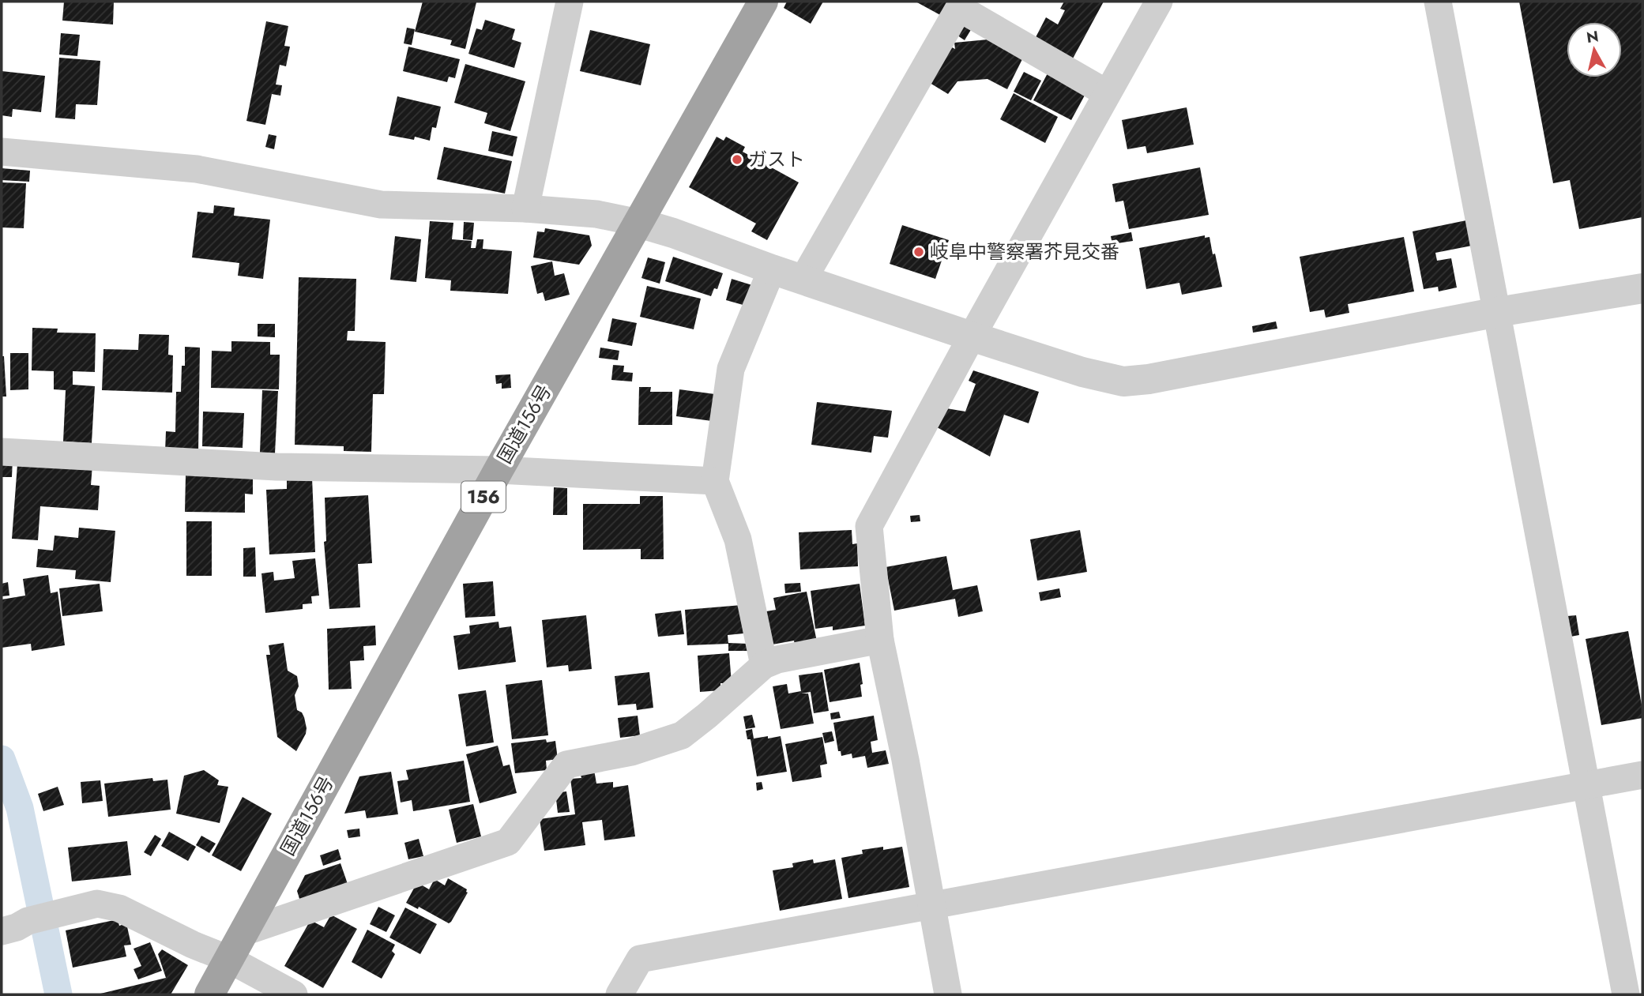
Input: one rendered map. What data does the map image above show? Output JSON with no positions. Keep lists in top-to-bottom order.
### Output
{
  "streets": {
    "highway": ["国道156号", "156"]
  },
  "places": ["ガスト", "岐阜中警察署芥見交番"],
  "north": "top"
}
